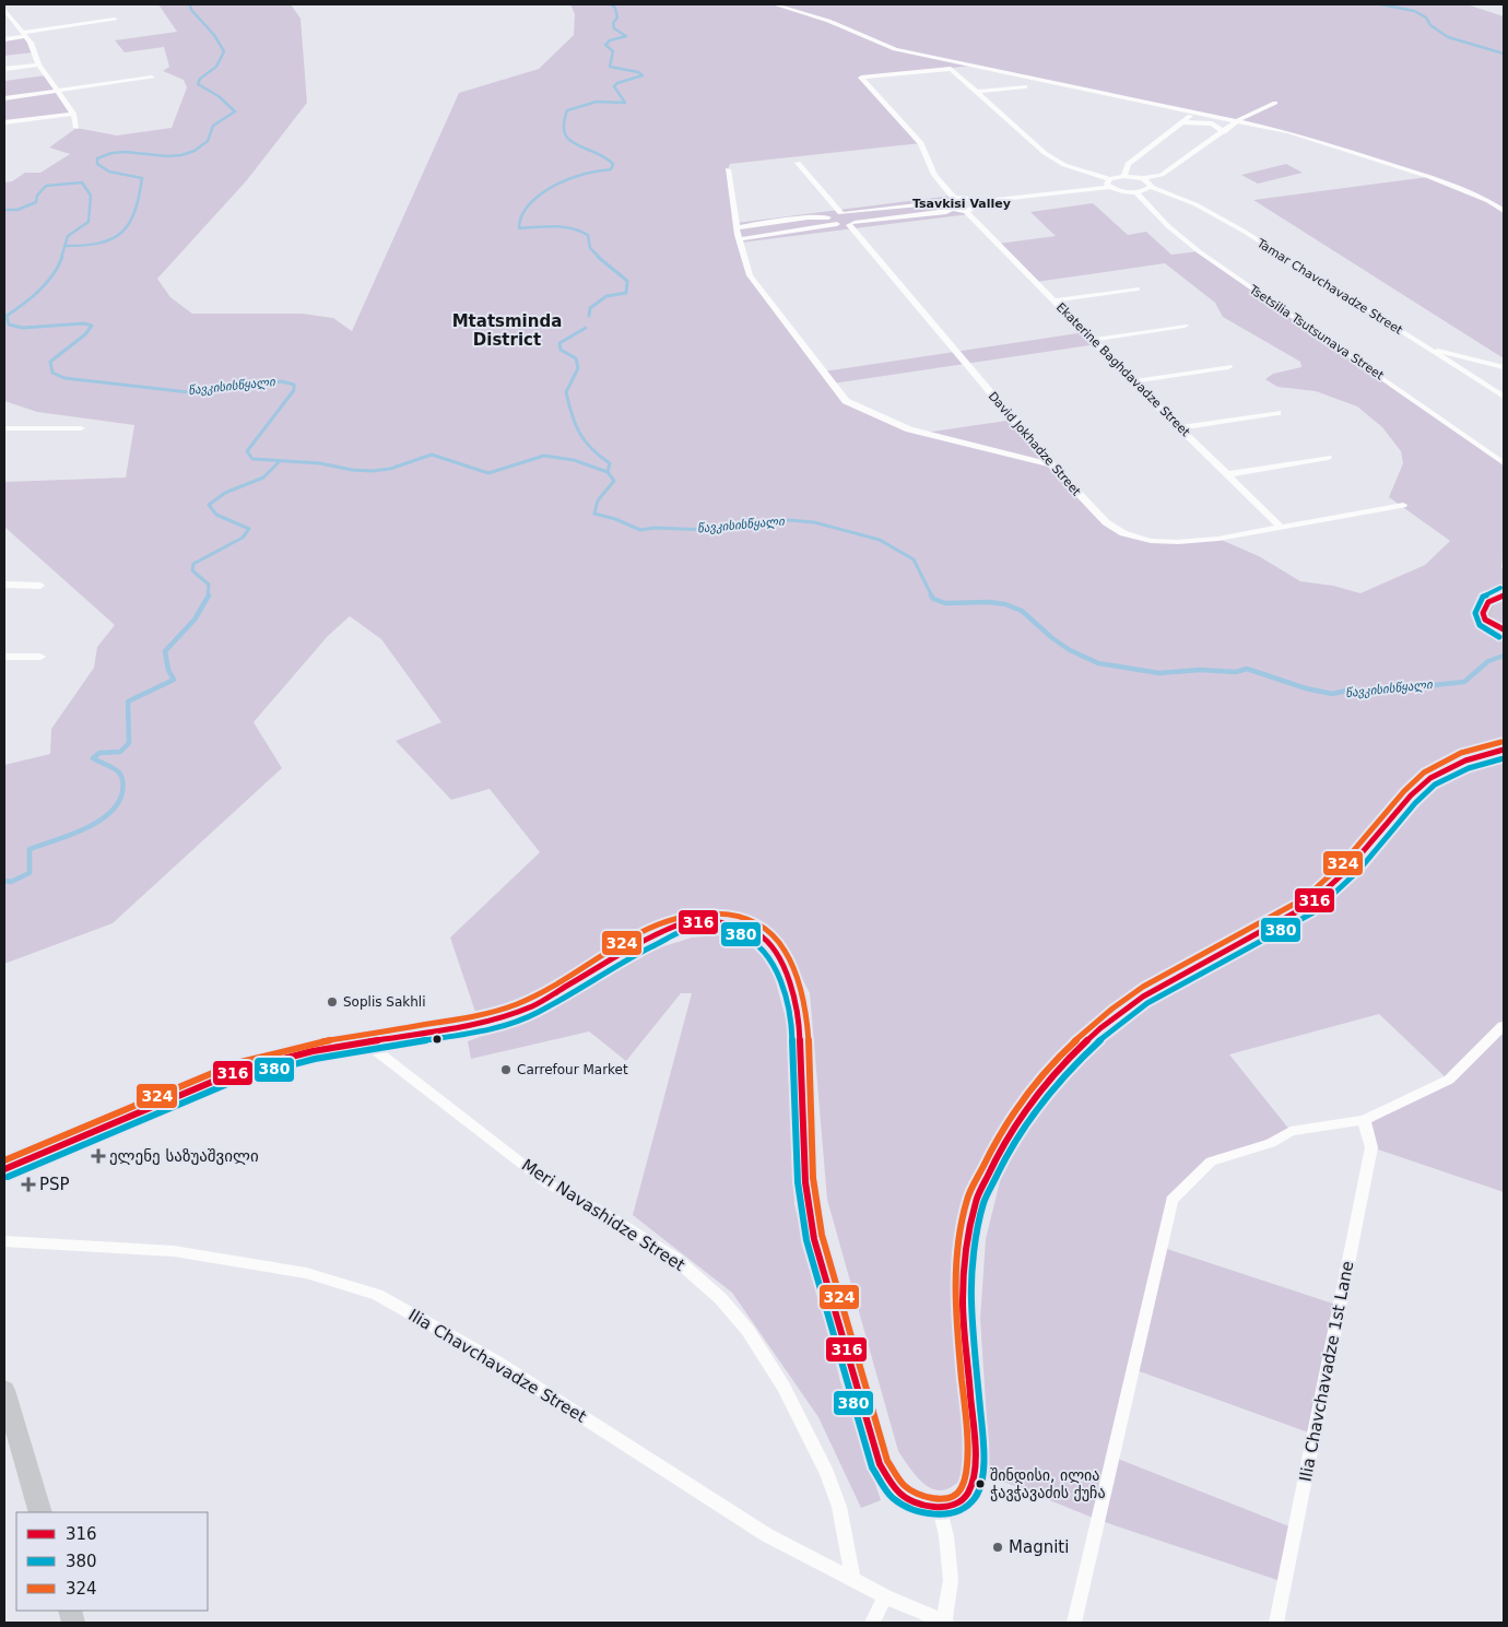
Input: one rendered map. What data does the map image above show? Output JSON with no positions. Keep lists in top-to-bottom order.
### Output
{
  "streets": {
    "street": [
      "Tamar Chavchavadze Street",
      "Tsetsilia Tsutsunava Street",
      "Ekaterine Baghdavadze Street",
      "David Jokhadze Street",
      "Meri Navashidze Street",
      "Ilia Chavchavadze Street",
      "Ilia Chavchavadze 1st Lane"
    ]
  },
  "crossings": [
    ["Ekaterine Baghdavadze Street", "David Jokhadze Street"],
    ["Meri Navashidze Street", "Ilia Chavchavadze Street"]
  ],
  "districts": ["Tsavkisi Valley", "Mtatsminda District"],
  "water": ["წავკისისწყალი"],
  "places": {
    "other": [
      "Soplis Sakhli",
      "Carrefour Market",
      "შინდისი, ილია ჭავჭავაძის ქუჩა",
      "Magniti"
    ],
    "health": ["ელენე საზუაშვილი", "PSP"]
  },
  "lines": ["transit line 380", "transit line 316", "transit line 324"],
  "legend": ["316", "380", "324"]
}
